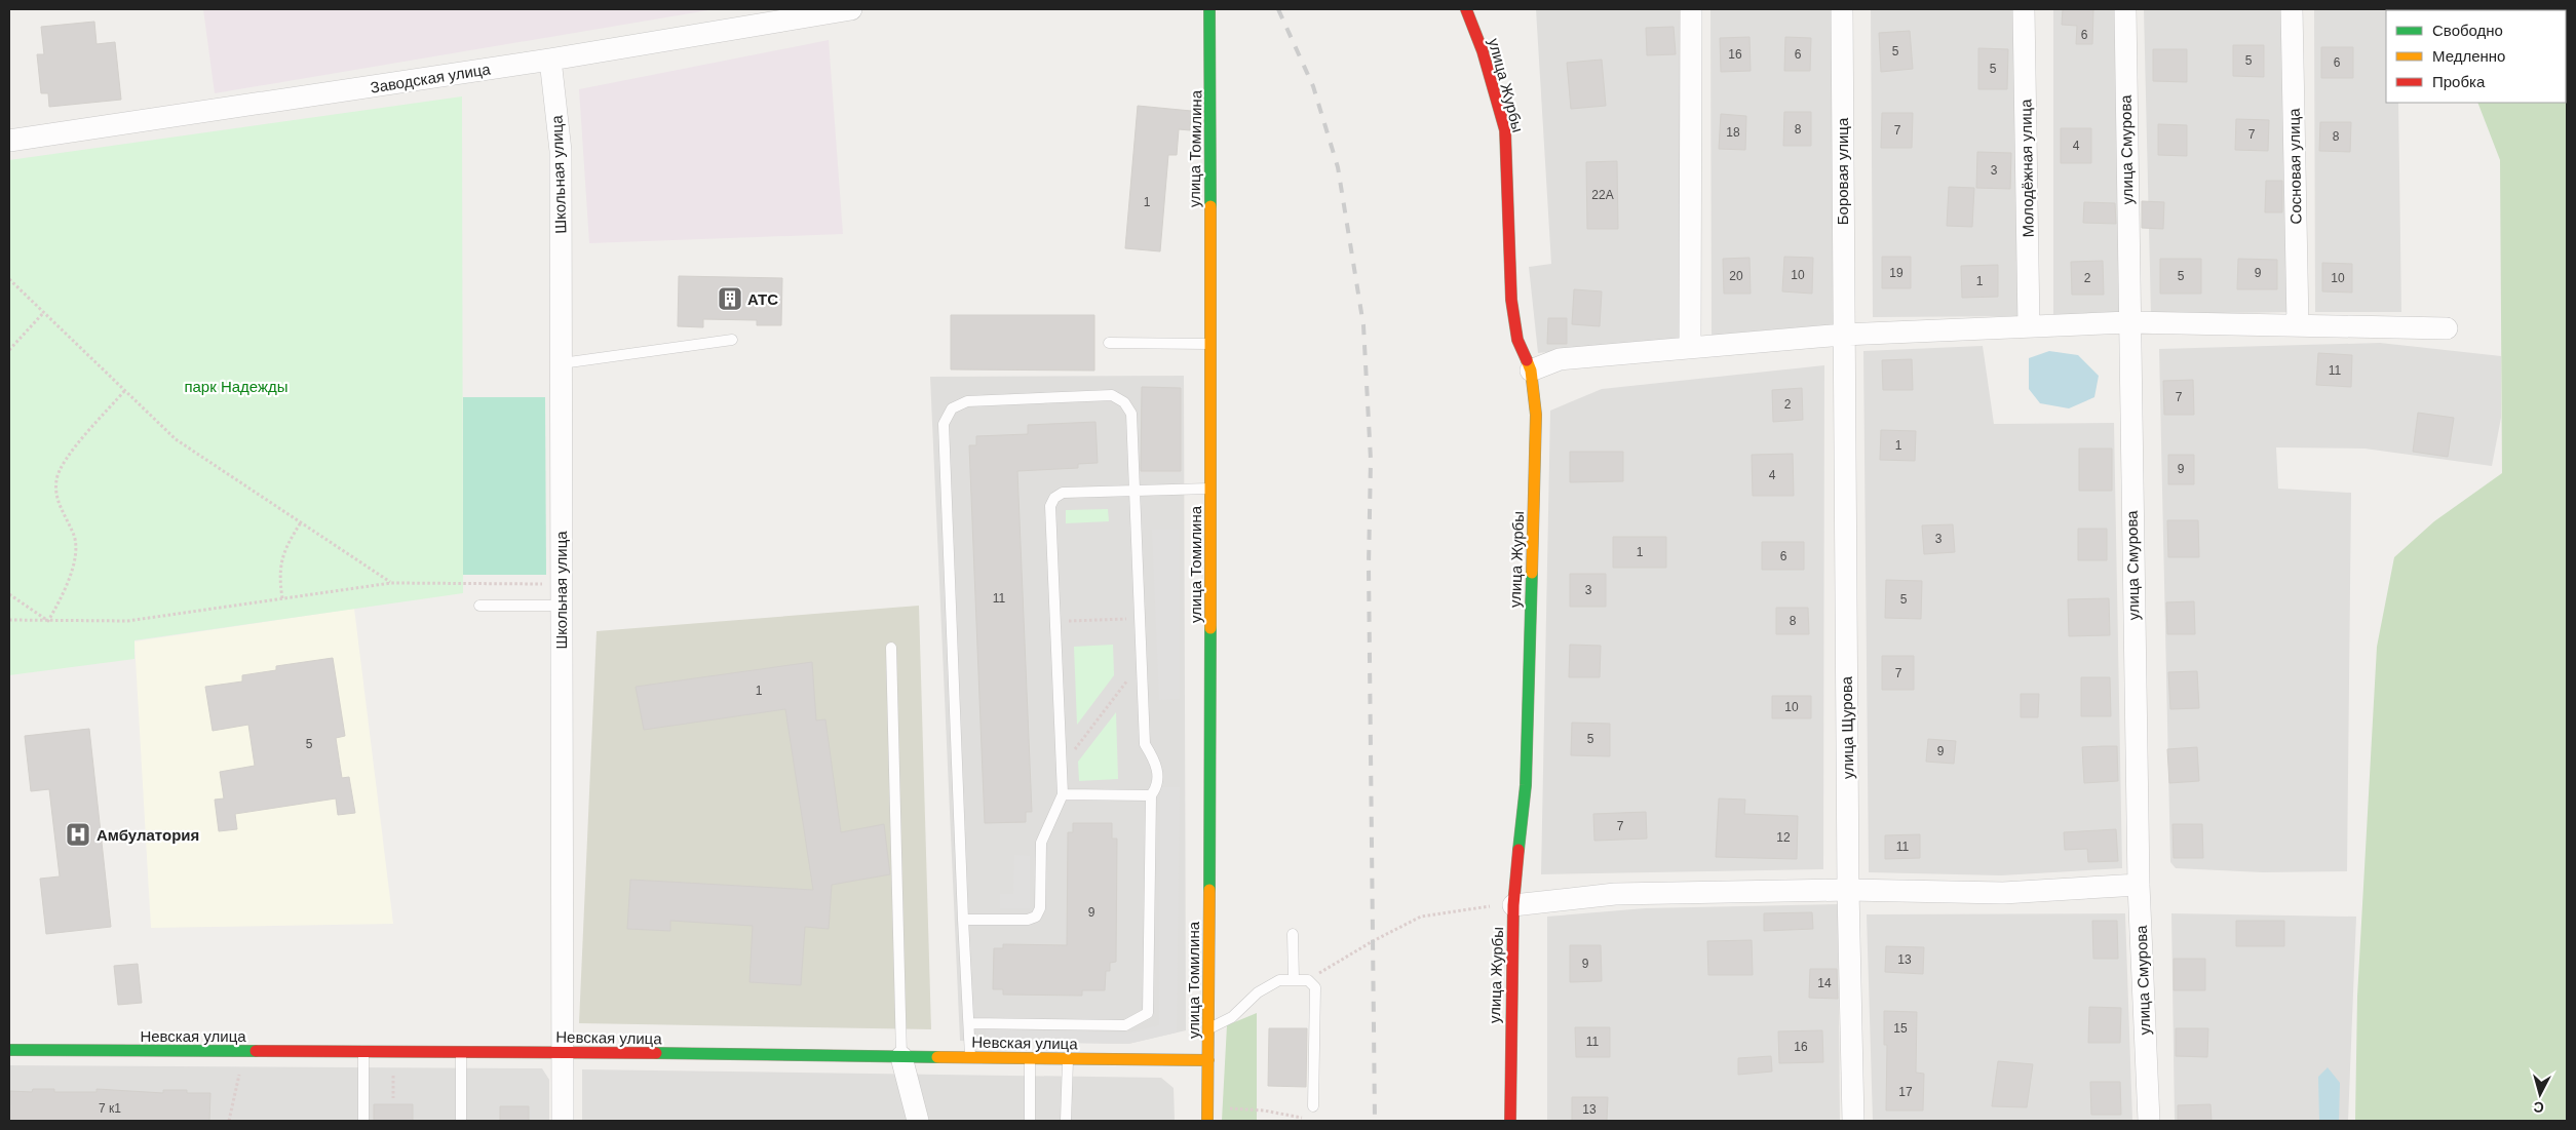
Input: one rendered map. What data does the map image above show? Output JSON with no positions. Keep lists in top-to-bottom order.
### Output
{
  "streets": {
    "street": [
      "Заводская улица",
      "улица Журбы",
      "улица Томилина",
      "улица Смурова",
      "Сосновая улица",
      "Молодёжная улица",
      "Боровая улица",
      "Школьная улица",
      "улица Щурова",
      "Невская улица"
    ]
  },
  "crossings": [
    ["Заводская улица", "Школьная улица"],
    ["улица Томилина", "Невская улица"],
    ["Боровая улица", "улица Щурова"],
    ["Школьная улица", "Невская улица"]
  ],
  "parks": ["парк Надежды"],
  "places": {
    "building": ["АТС"],
    "hospital": ["Амбулатория"]
  },
  "house_numbers": [
    "6",
    "5",
    "16",
    "6",
    "5",
    "6",
    "5",
    "8",
    "7",
    "18",
    "7",
    "8",
    "4",
    "3",
    "22А",
    "1",
    "19",
    "9",
    "10",
    "20",
    "5",
    "2",
    "10",
    "1",
    "11",
    "7",
    "2",
    "1",
    "9",
    "4",
    "3",
    "1",
    "6",
    "3",
    "11",
    "5",
    "8",
    "7",
    "1",
    "10",
    "5",
    "5",
    "9",
    "7",
    "12",
    "11",
    "9",
    "13",
    "9",
    "14",
    "15",
    "11",
    "16",
    "17",
    "7 к1",
    "13"
  ],
  "legend": ["Свободно", "Медленно", "Пробка"],
  "north": "bottom"
}
